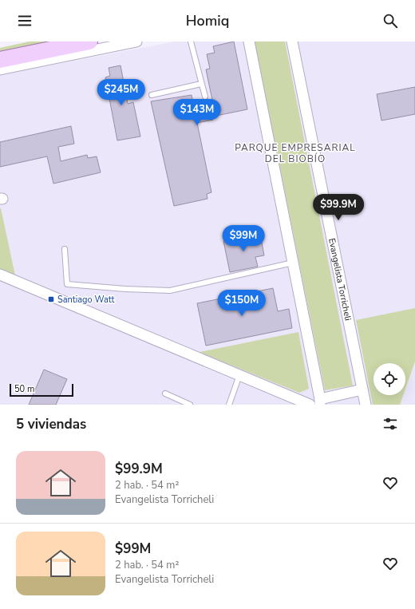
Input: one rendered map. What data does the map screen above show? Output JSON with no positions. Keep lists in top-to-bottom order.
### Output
{
  "streets": {
    "street": ["Evangelista Torricheli"]
  },
  "districts": ["PARQUE EMPRESARIAL DEL BIOBÍO"],
  "places": {
    "transit": ["Santiago Watt"]
  },
  "scale_bar": "50 m",
  "page": {
    "header": "Homiq",
    "price": [
      "$245M",
      "$143M",
      "$99.9M",
      "$99M",
      "$150M"
    ],
    "scale": "50 m",
    "heading": "5 viviendas",
    "list": [
      {
        "name": "$99.9M",
        "note": "2 hab. · 54 m² · Evangelista Torricheli"
      },
      {
        "name": "$99M",
        "note": "2 hab. · 54 m² · Evangelista Torricheli"
      }
    ]
  }
}
